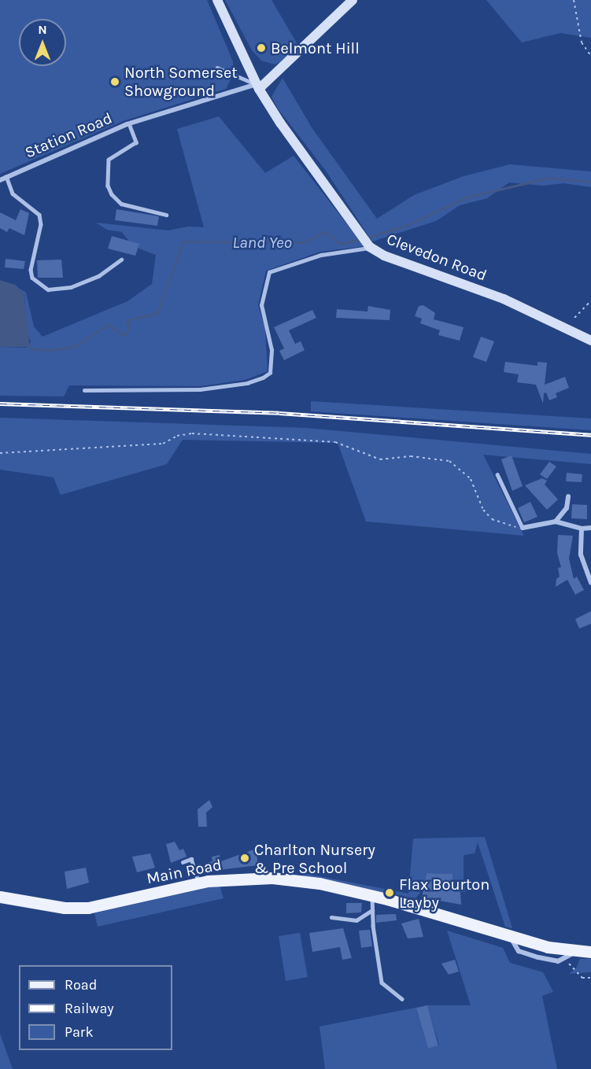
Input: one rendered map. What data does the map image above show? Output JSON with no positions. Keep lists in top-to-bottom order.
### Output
{
  "streets": {
    "main road": ["Clevedon Road", "Main Road"],
    "street": ["Station Road"]
  },
  "crossings": [
    ["Station Road", "Clevedon Road"]
  ],
  "water": ["Land Yeo"],
  "places": [
    "Belmont Hill",
    "North Somerset Showground",
    "Charlton Nursery & Pre School",
    "Flax Bourton Layby"
  ],
  "legend": ["Road", "Railway", "Park"],
  "north": "top"
}
